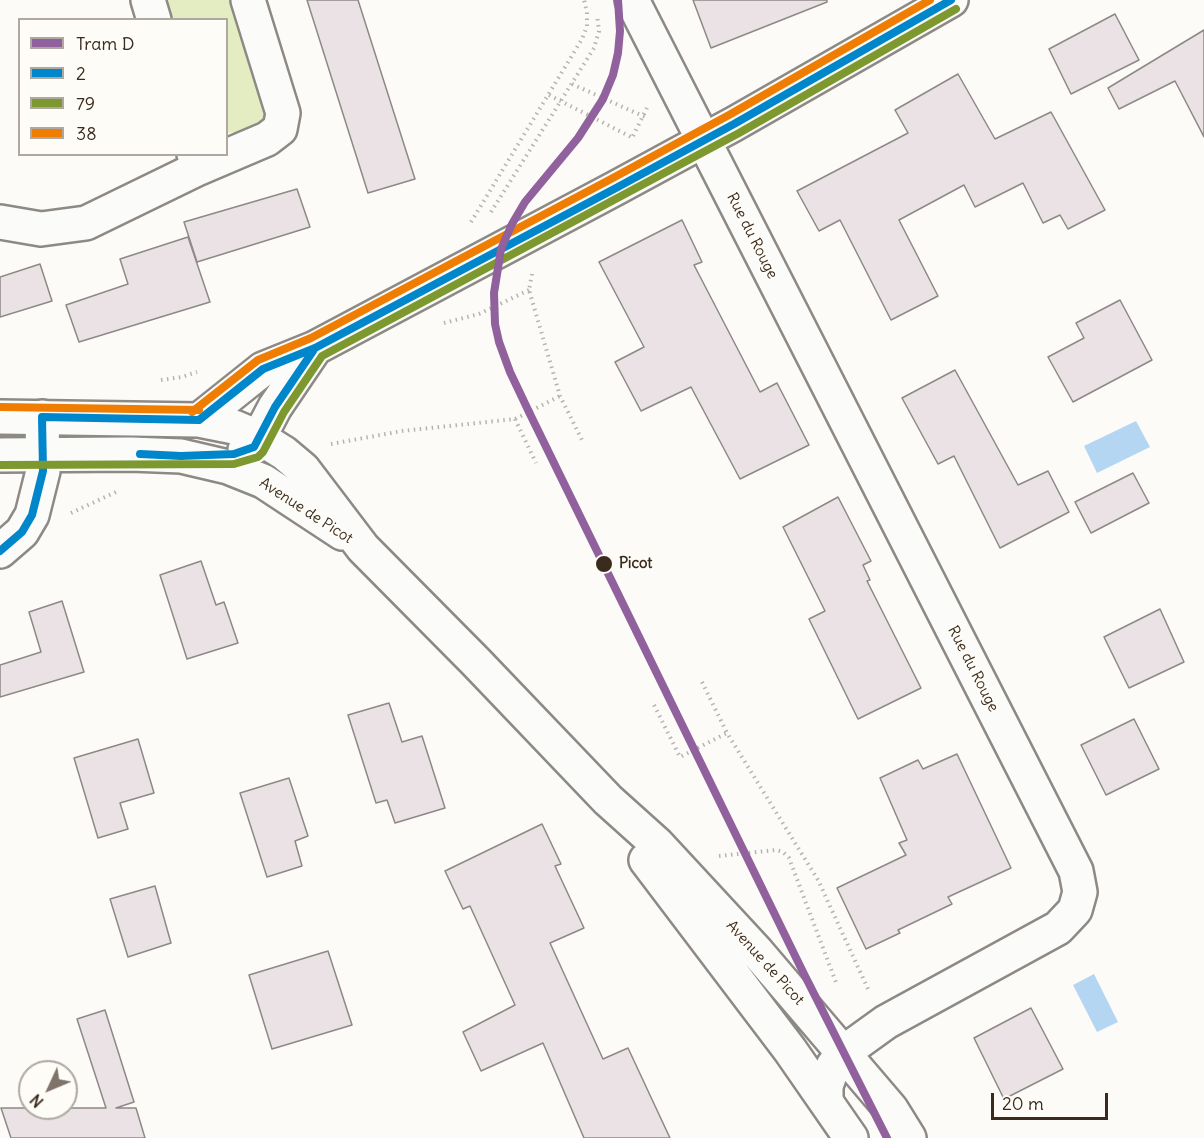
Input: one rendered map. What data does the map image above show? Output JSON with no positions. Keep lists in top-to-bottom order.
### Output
{
  "streets": {
    "street": ["Rue du Rouge", "Avenue de Picot"]
  },
  "crossings": [
    ["Rue du Rouge", "Avenue de Picot"]
  ],
  "places": ["Picot"],
  "lines": [
    "tram line D",
    "transit line 2",
    "transit line 38",
    "transit line 79"
  ],
  "legend": [
    "Tram D",
    "2",
    "79",
    "38"
  ],
  "scale_bar": "20 m",
  "north": "bottom left"
}
